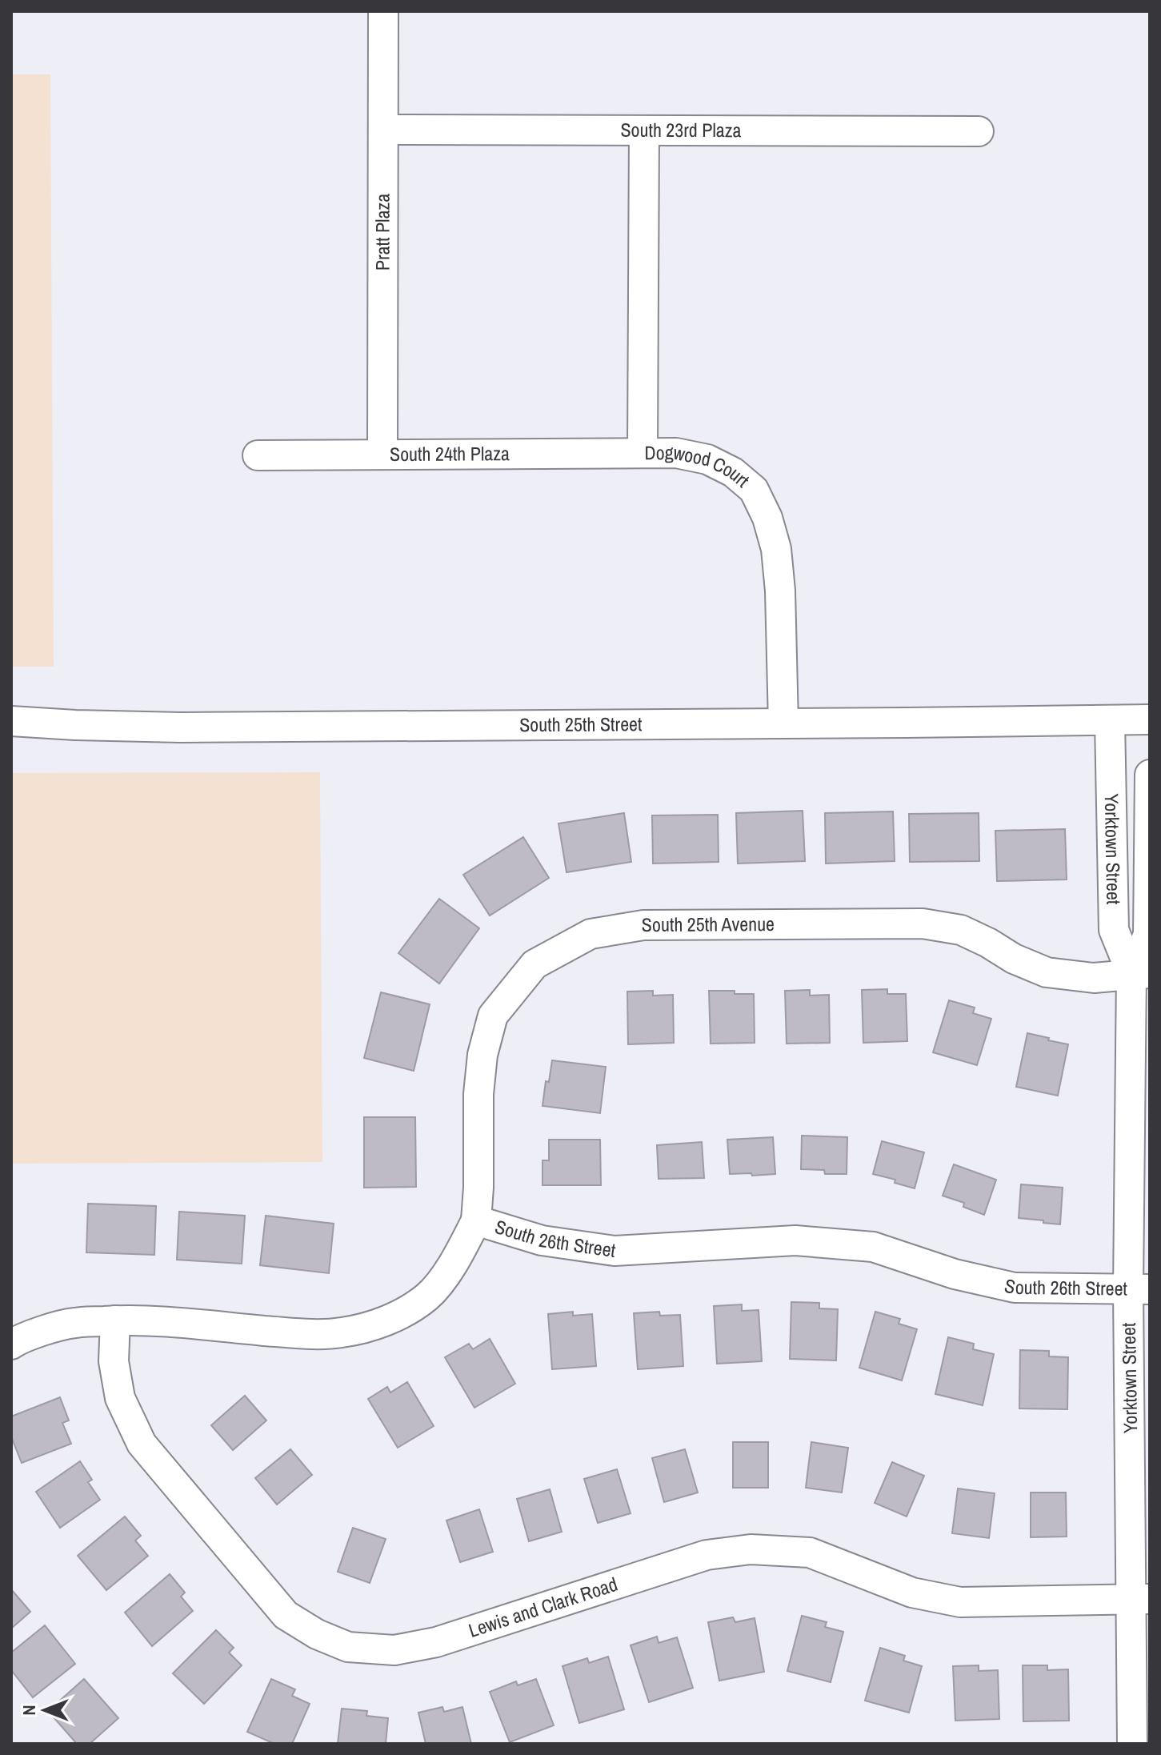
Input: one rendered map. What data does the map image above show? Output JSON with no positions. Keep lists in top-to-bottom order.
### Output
{
  "streets": {
    "street": [
      "South 23rd Plaza",
      "Pratt Plaza",
      "South 24th Plaza",
      "Dogwood Court",
      "South 25th Street",
      "Yorktown Street",
      "South 25th Avenue",
      "South 26th Street",
      "Lewis and Clark Road"
    ]
  },
  "crossings": [
    ["South 23rd Plaza", "Pratt Plaza"],
    ["South 23rd Plaza", "Dogwood Court"],
    ["Pratt Plaza", "South 24th Plaza"],
    ["South 24th Plaza", "Dogwood Court"],
    ["Dogwood Court", "South 25th Street"],
    ["South 25th Street", "Yorktown Street"],
    ["Yorktown Street", "South 25th Avenue"],
    ["Yorktown Street", "South 26th Street"],
    ["Yorktown Street", "Lewis and Clark Road"],
    ["South 25th Avenue", "South 26th Street"],
    ["South 26th Street", "Lewis and Clark Road"]
  ],
  "north": "left"
}
